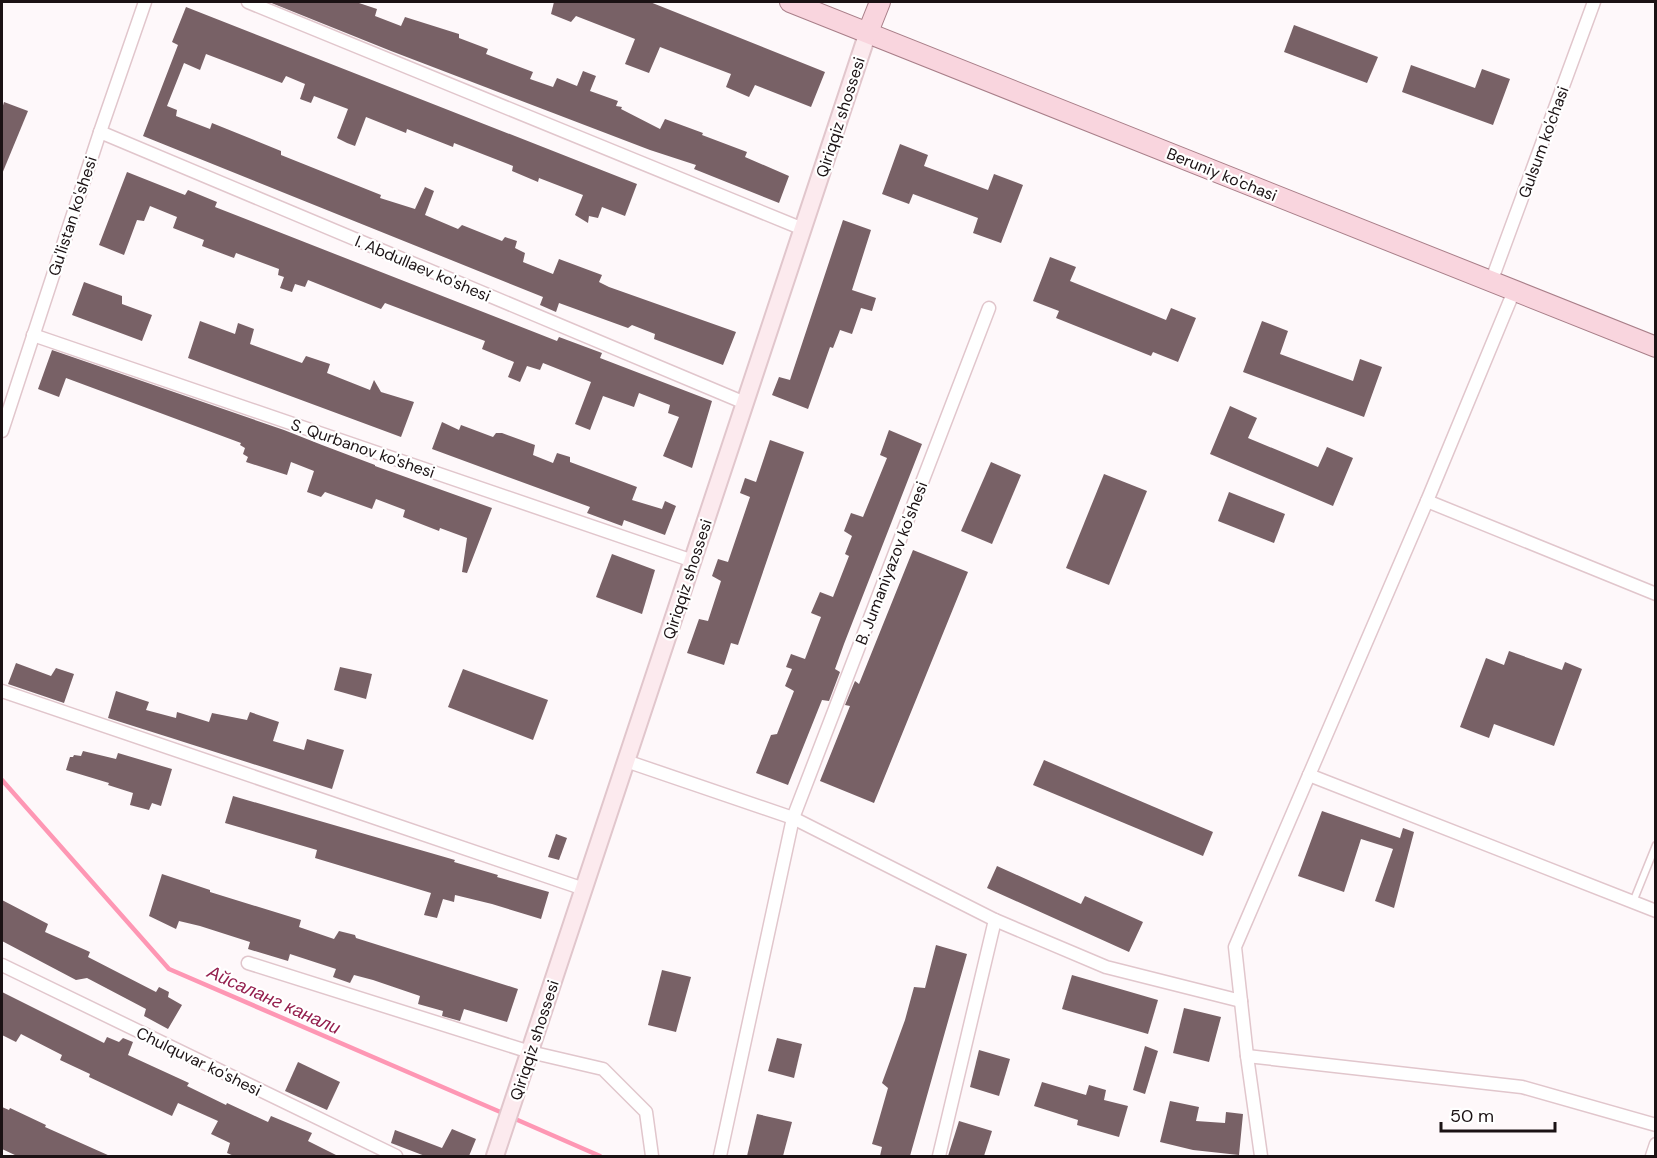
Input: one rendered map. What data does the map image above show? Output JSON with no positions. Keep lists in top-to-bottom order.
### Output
{
  "streets": {
    "main road": ["Qiriqqiz shossesi", "Beruniy ko'chasi"],
    "street": [
      "Gulsum ko'chasi",
      "Gu'listan ko'shesi",
      "I. Abdullaev ko'shesi",
      "S. Qurbanov ko'shesi",
      "B. Jumaniyazov ko'shesi",
      "Chulquvar ko'shesi"
    ]
  },
  "crossings": [
    ["Qiriqqiz shossesi", "Beruniy ko'chasi"],
    ["Qiriqqiz shossesi", "I. Abdullaev ko'shesi"],
    ["Qiriqqiz shossesi", "S. Qurbanov ko'shesi"],
    ["Gulsum ko'chasi", "Beruniy ko'chasi"],
    ["Gu'listan ko'shesi", "I. Abdullaev ko'shesi"],
    ["Gu'listan ko'shesi", "S. Qurbanov ko'shesi"]
  ],
  "water": ["Айсаланг канали"],
  "scale_bar": "50 m"
}
